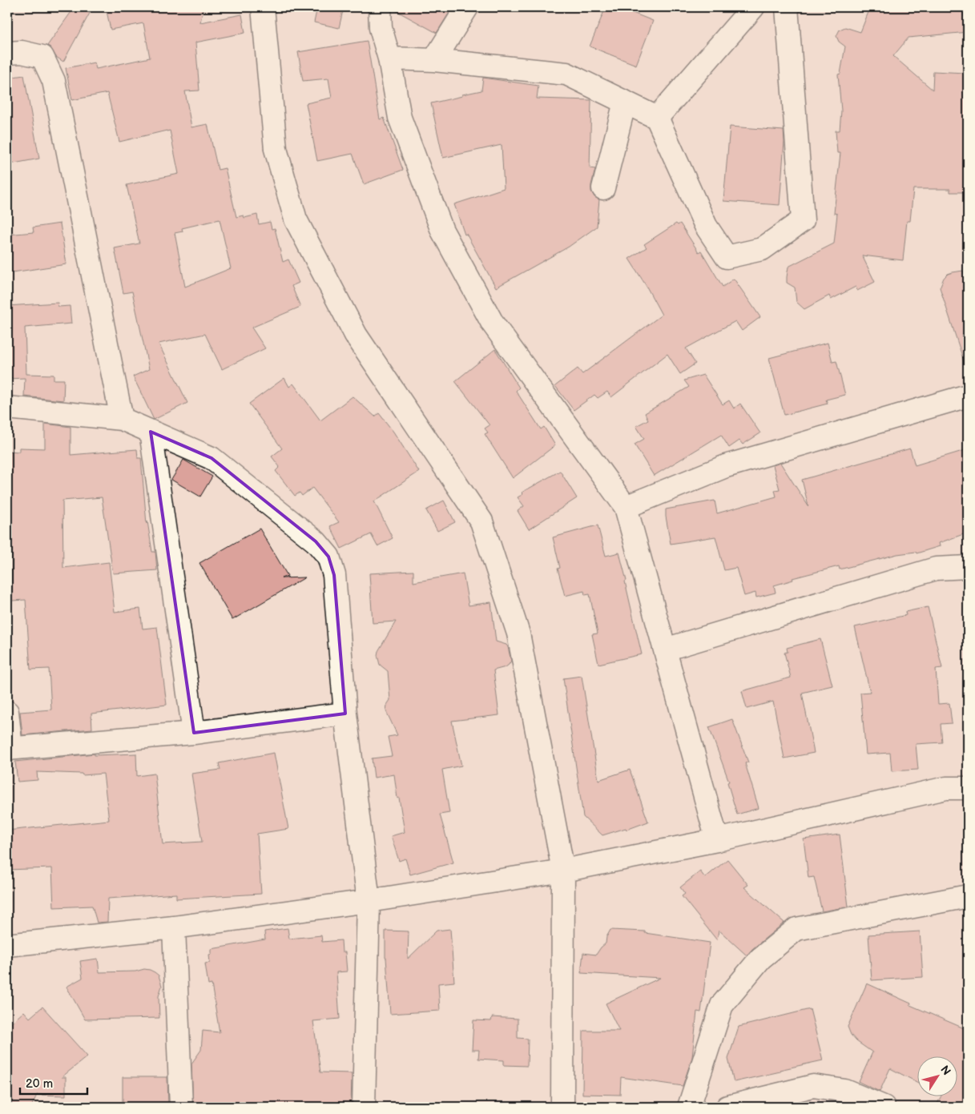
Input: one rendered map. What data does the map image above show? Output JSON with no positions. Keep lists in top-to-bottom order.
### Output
{
  "scale_bar": "20 m",
  "north": "top right"
}
